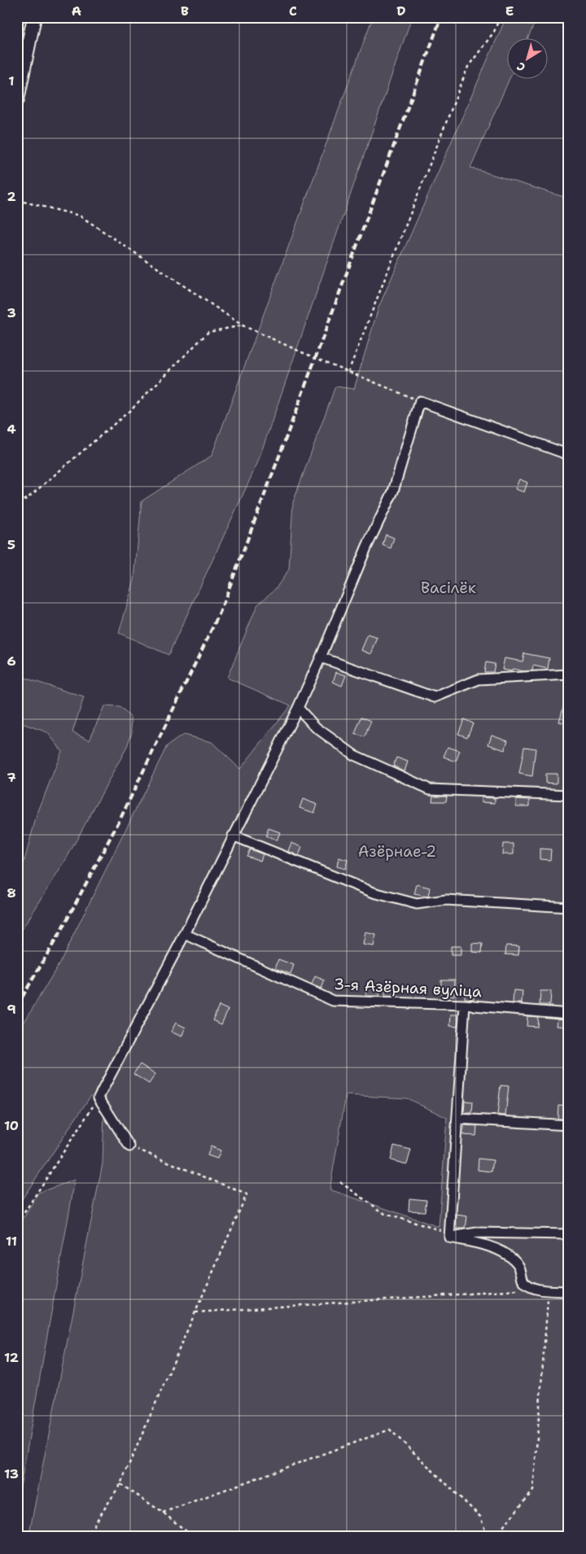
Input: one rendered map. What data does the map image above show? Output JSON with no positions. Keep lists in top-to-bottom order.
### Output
{
  "streets": {
    "street": ["3-я Азёрная вуліца"]
  },
  "parks": ["Васілёк", "Азёрнае-2"],
  "north": "bottom left",
  "grid": {
    "columns": [
      "A",
      "B",
      "C",
      "D",
      "E"
    ],
    "rows": [
      "1",
      "2",
      "3",
      "4",
      "5",
      "6",
      "7",
      "8",
      "9",
      "10",
      "11",
      "12",
      "13"
    ]
  }
}
